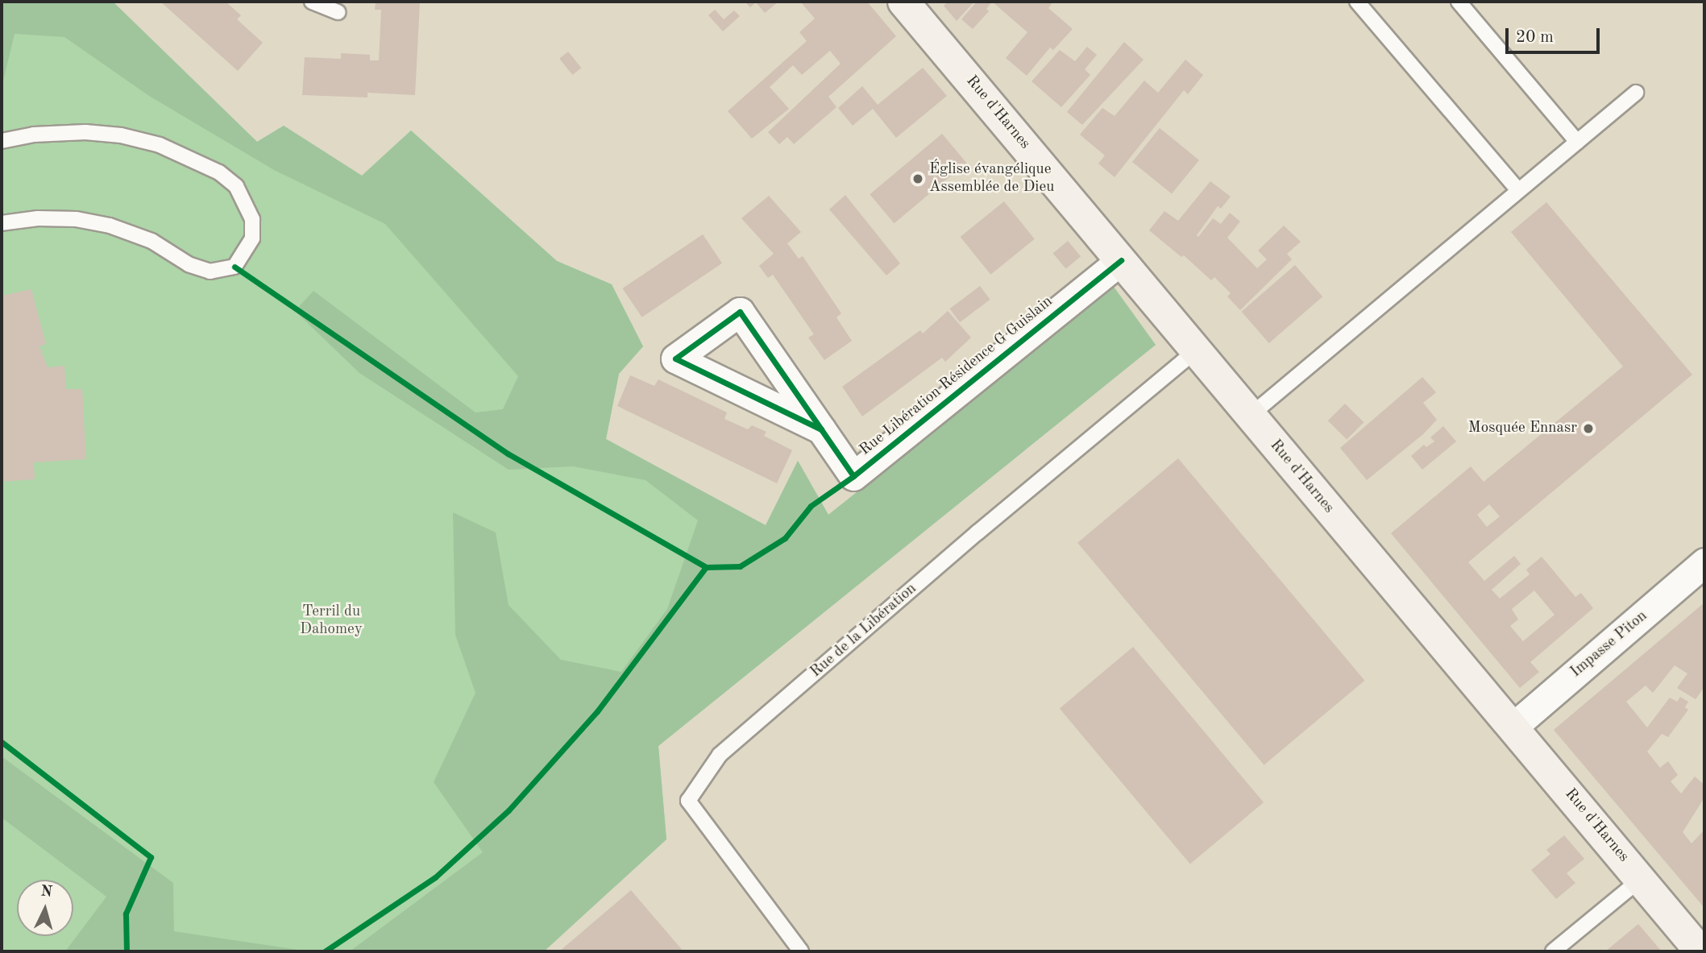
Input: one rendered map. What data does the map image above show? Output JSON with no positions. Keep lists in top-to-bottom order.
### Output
{
  "streets": {
    "main road": ["Rue d'Harnes"],
    "street": ["Rue Libération Résidence G Guislain", "Impasse Piton"],
    "lane": ["Rue de la Libération"]
  },
  "crossings": [
    ["Rue d'Harnes", "Rue Libération Résidence G Guislain"],
    ["Rue d'Harnes", "Rue de la Libération"],
    ["Rue d'Harnes", "Impasse Piton"]
  ],
  "parks": ["Terril du Dahomey"],
  "places": ["Église évangélique Assemblée de Dieu", "Mosquée Ennasr"],
  "scale_bar": "20 m",
  "north": "top"
}
